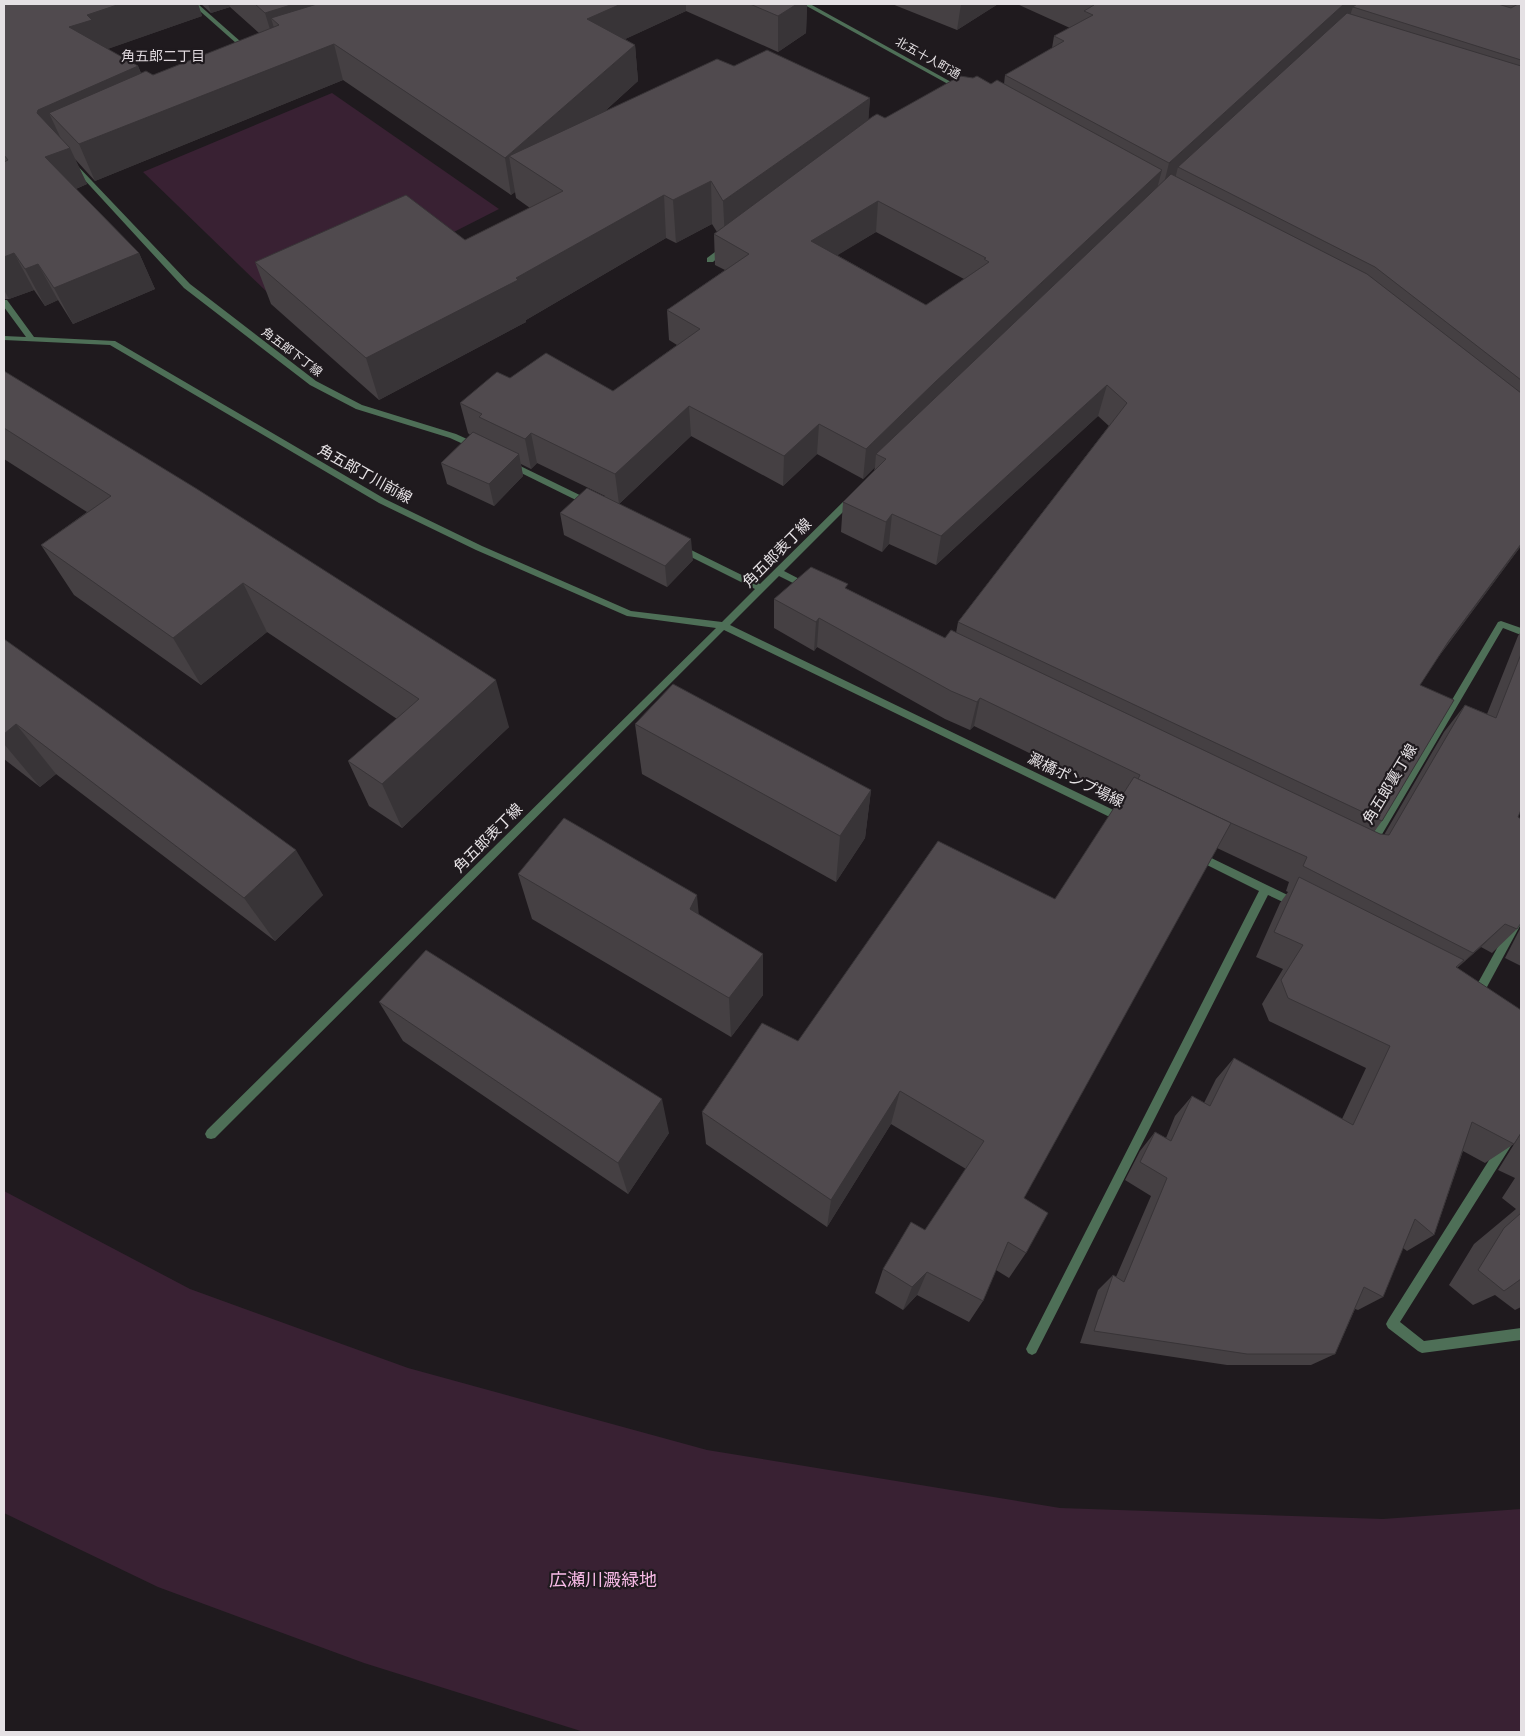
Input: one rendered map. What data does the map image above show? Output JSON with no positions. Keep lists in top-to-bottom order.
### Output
{
  "streets": {
    "street": [
      "北五十人町通",
      "角五郎下丁線",
      "角五郎丁川前線",
      "角五郎表丁線",
      "澱橋ポンプ場線",
      "角五郎裏丁線"
    ]
  },
  "crossings": [
    ["角五郎丁川前線", "角五郎表丁線"],
    ["角五郎丁川前線", "澱橋ポンプ場線"],
    ["角五郎表丁線", "澱橋ポンプ場線"]
  ],
  "districts": ["角五郎二丁目"],
  "parks": ["広瀬川澱緑地"]
}
